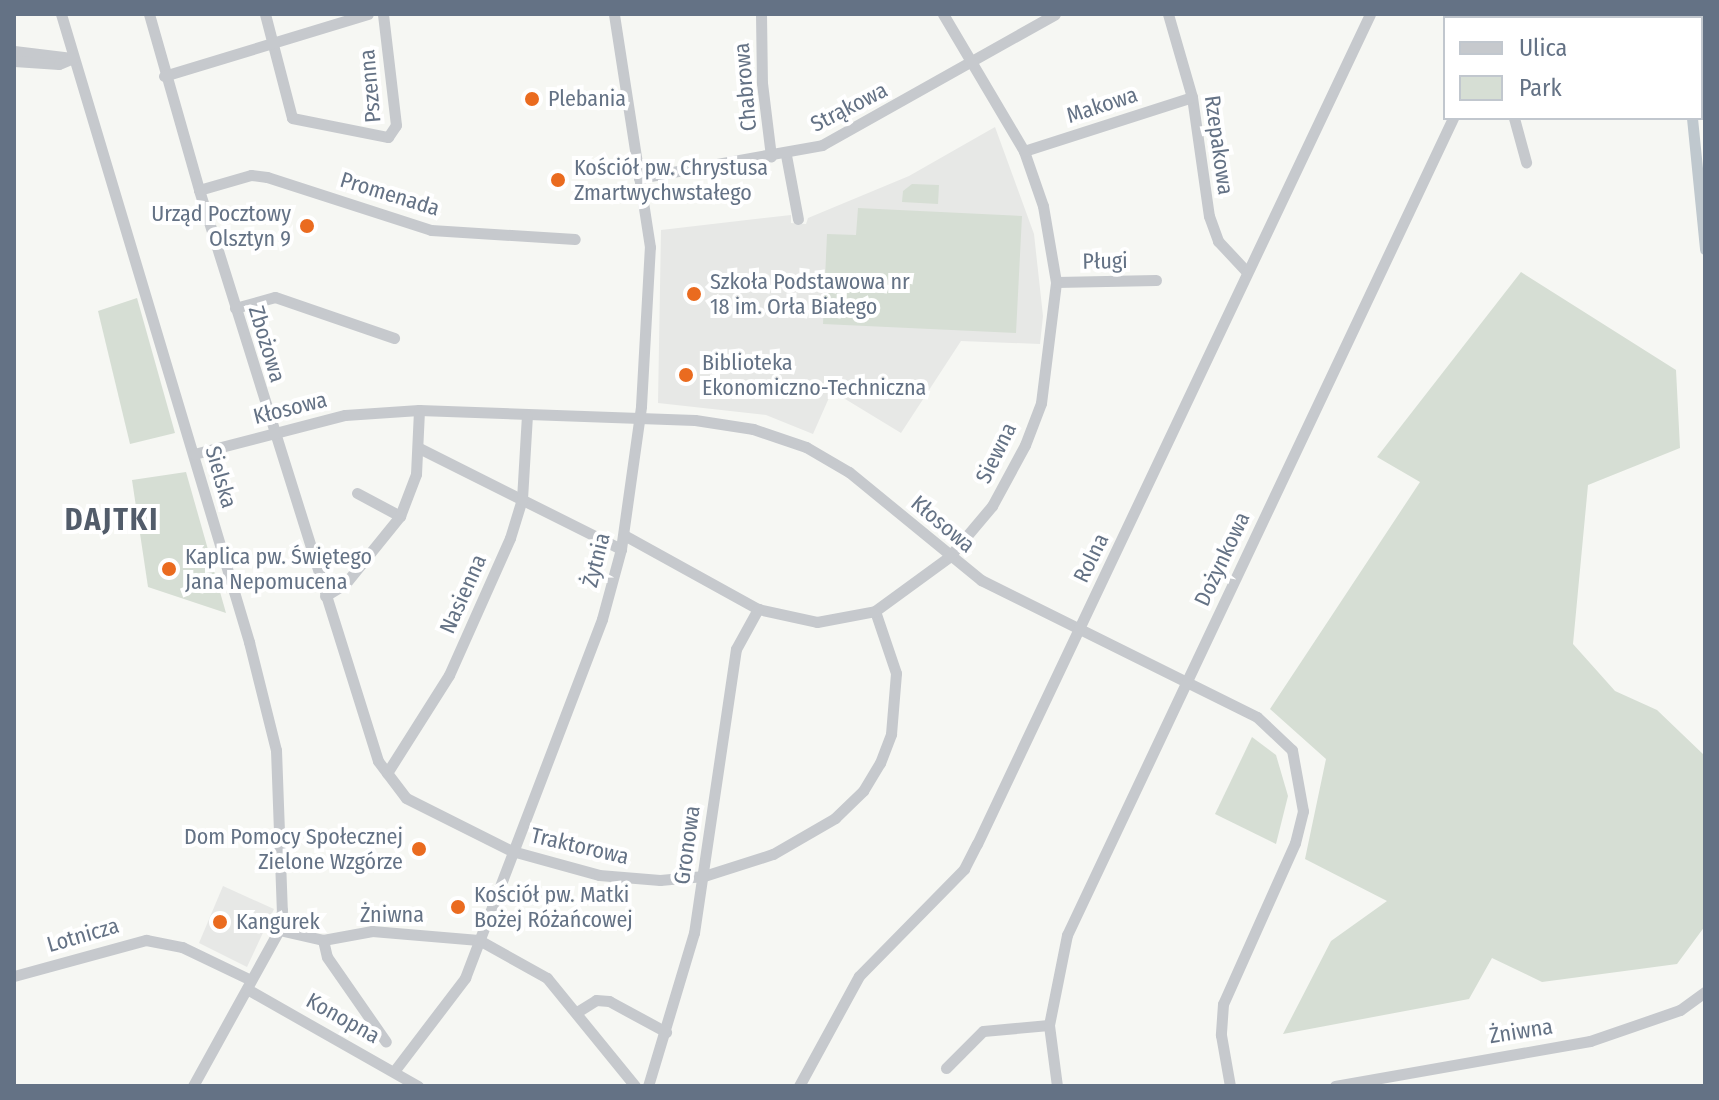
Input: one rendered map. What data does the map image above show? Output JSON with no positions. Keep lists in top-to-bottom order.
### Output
{
  "streets": {
    "street": [
      "Pszenna",
      "Chabrowa",
      "Makowa",
      "Strąkowa",
      "Rzepakowa",
      "Promenada",
      "Pługi",
      "Zbożowa",
      "Kłosowa",
      "Siewna",
      "Sielska",
      "Rolna",
      "Dożynkowa",
      "Żytnia",
      "Nasienna",
      "Gronowa",
      "Traktorowa",
      "Żniwna",
      "Lotnicza",
      "Konopna"
    ]
  },
  "crossings": [
    ["Chabrowa", "Strąkowa"],
    ["Makowa", "Rzepakowa"],
    ["Makowa", "Siewna"],
    ["Strąkowa", "Siewna"],
    ["Strąkowa", "Żytnia"],
    ["Rzepakowa", "Rolna"],
    ["Promenada", "Zbożowa"],
    ["Pługi", "Siewna"],
    ["Zbożowa", "Kłosowa"],
    ["Zbożowa", "Nasienna"],
    ["Zbożowa", "Traktorowa"],
    ["Kłosowa", "Siewna"],
    ["Kłosowa", "Sielska"],
    ["Kłosowa", "Rolna"],
    ["Kłosowa", "Dożynkowa"],
    ["Kłosowa", "Żytnia"],
    ["Kłosowa", "Nasienna"],
    ["Siewna", "Żytnia"],
    ["Siewna", "Gronowa"],
    ["Siewna", "Traktorowa"],
    ["Sielska", "Żniwna"],
    ["Sielska", "Lotnicza"],
    ["Sielska", "Konopna"],
    ["Żytnia", "Traktorowa"],
    ["Żytnia", "Żniwna"],
    ["Żytnia", "Konopna"],
    ["Nasienna", "Traktorowa"],
    ["Gronowa", "Traktorowa"],
    ["Lotnicza", "Konopna"]
  ],
  "districts": ["DAJTKI"],
  "places": [
    "Plebania",
    "Kościół pw. Chrystusa Zmartwychwstałego",
    "Urząd Pocztowy Olsztyn 9",
    "Szkoła Podstawowa nr 18 im. Orła Białego",
    "Biblioteka Ekonomiczno-Techniczna",
    "Kaplica pw. Świętego Jana Nepomucena",
    "Dom Pomocy Społecznej Zielone Wzgórze",
    "Kościół pw. Matki Bożej Różańcowej",
    "Kangurek"
  ],
  "legend": ["Ulica", "Park"]
}
